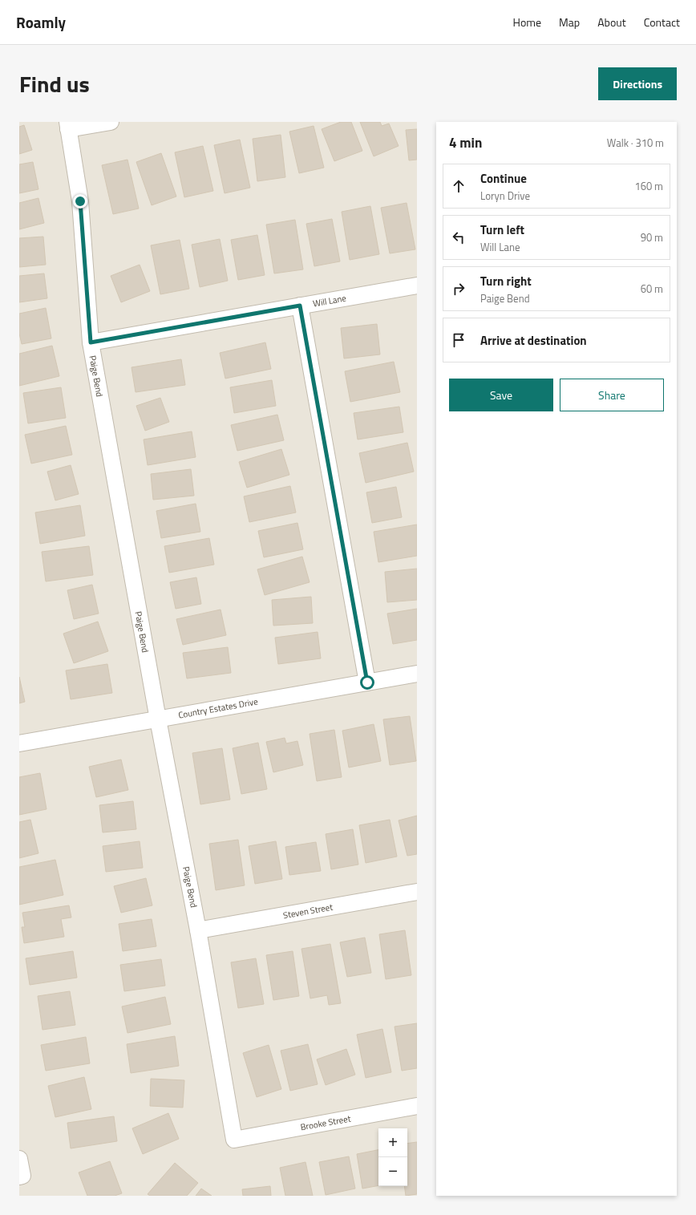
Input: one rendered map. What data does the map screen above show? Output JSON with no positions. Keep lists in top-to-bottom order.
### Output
{
  "streets": {
    "street": [
      "Will Lane",
      "Paige Bend",
      "Country Estates Drive",
      "Steven Street",
      "Brooke Street"
    ]
  },
  "crossings": [
    ["Will Lane", "Paige Bend"],
    ["Paige Bend", "Country Estates Drive"],
    ["Paige Bend", "Steven Street"],
    ["Paige Bend", "Brooke Street"]
  ],
  "page": {
    "header": "Roamly",
    "nav": [
      "Home",
      "Map",
      "About",
      "Contact"
    ],
    "title": "Find us",
    "buttons": [
      "Directions",
      ["Save", "Share"]
    ],
    "heading": ["4 min", "Walk · 310 m"],
    "list": [
      ["Continue", "Loryn Drive", "160 m"],
      ["Turn left", "Will Lane", "90 m"],
      ["Turn right", "Paige Bend", "60 m"],
      "Arrive at destination"
    ],
    "map_buttons": ["+", "−"]
  }
}
